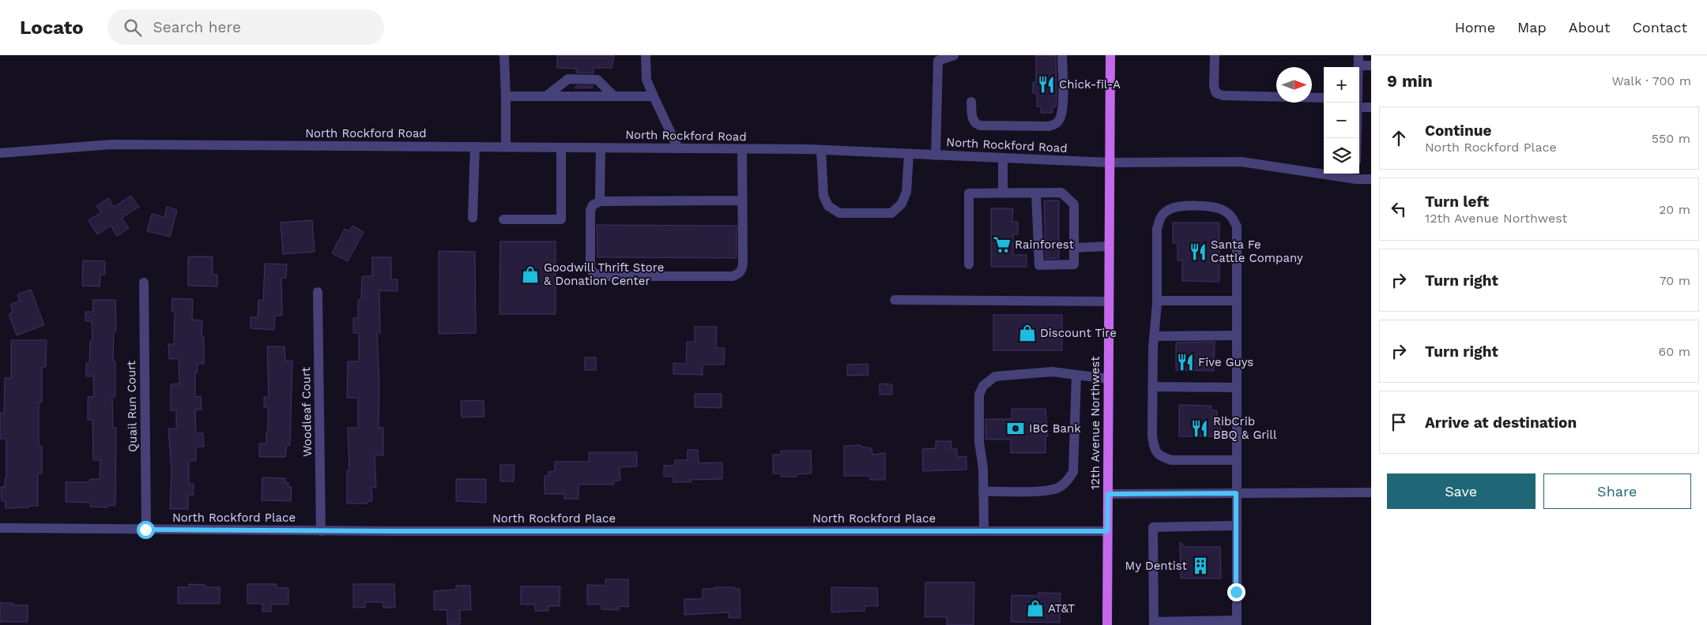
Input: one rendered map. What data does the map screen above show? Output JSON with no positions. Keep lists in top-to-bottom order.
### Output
{
  "streets": {
    "main road": ["12th Avenue Northwest"],
    "street": [
      "North Rockford Road",
      "Quail Run Court",
      "Woodleaf Court",
      "North Rockford Place"
    ]
  },
  "crossings": [
    ["North Rockford Road", "12th Avenue Northwest"],
    ["Quail Run Court", "North Rockford Place"],
    ["Woodleaf Court", "North Rockford Place"],
    ["12th Avenue Northwest", "North Rockford Place"]
  ],
  "places": {
    "restaurant": [
      "Chick-fil-A",
      "Santa Fe Cattle Company",
      "Five Guys",
      "RibCrib BBQ & Grill"
    ],
    "supermarket": ["Rainforest"],
    "shop": ["Goodwill Thrift Store & Donation Center", "Discount Tire", "AT&T"],
    "bank": ["IBC Bank"],
    "building": ["My Dentist"]
  },
  "north": "right",
  "page": {
    "header": "Locato",
    "search": "Search here",
    "nav": [
      "Home",
      "Map",
      "About",
      "Contact"
    ],
    "heading": ["9 min", "Walk · 700 m"],
    "map_buttons": ["+", "−"],
    "list": [
      ["Continue", "North Rockford Place", "550 m"],
      ["Turn left", "12th Avenue Northwest", "20 m"],
      ["Turn right", "70 m"],
      ["Turn right", "60 m"],
      "Arrive at destination"
    ],
    "buttons": ["Save", "Share"]
  }
}
